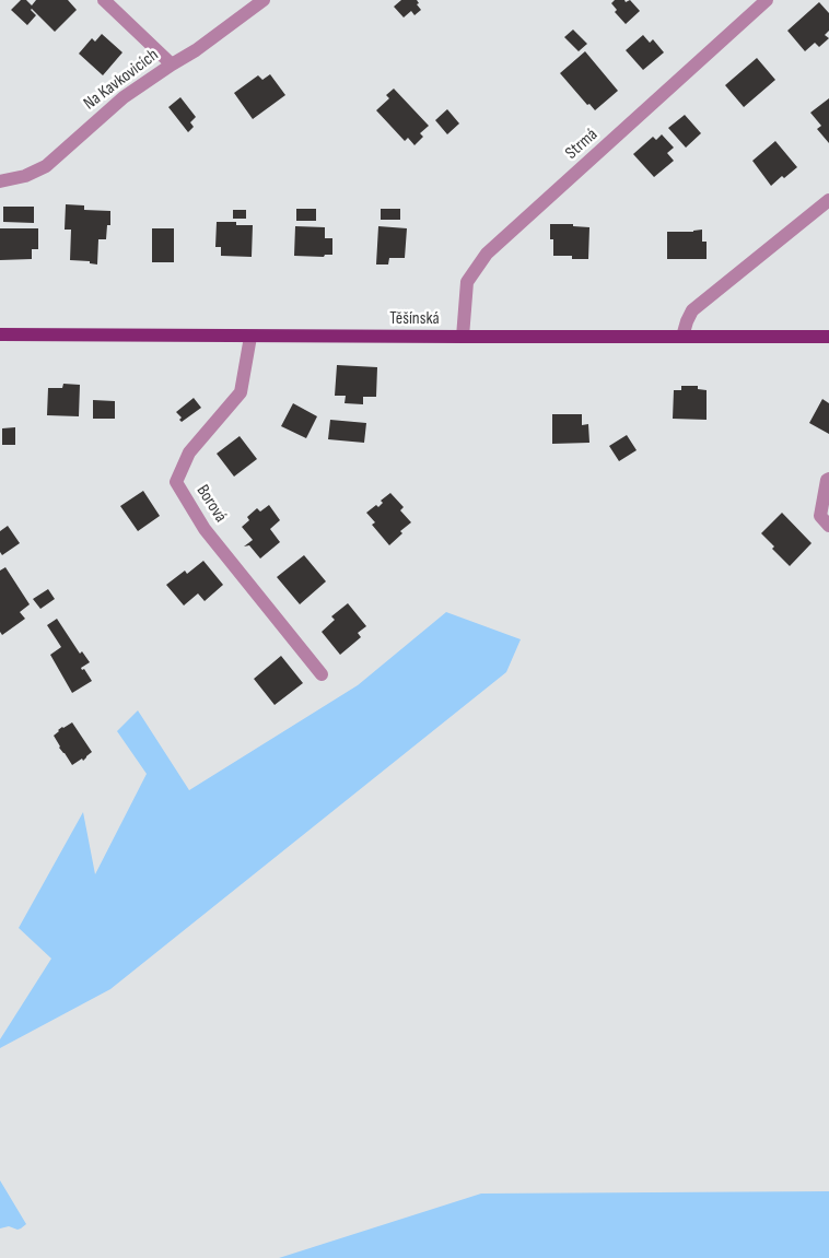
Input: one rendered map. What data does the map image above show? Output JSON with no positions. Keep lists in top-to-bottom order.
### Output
{
  "streets": {
    "main road": ["Těšínská"],
    "street": ["Na Kavkovicích", "Strmá", "Borová"]
  },
  "crossings": [
    ["Strmá", "Těšínská"],
    ["Těšínská", "Borová"]
  ]
}
